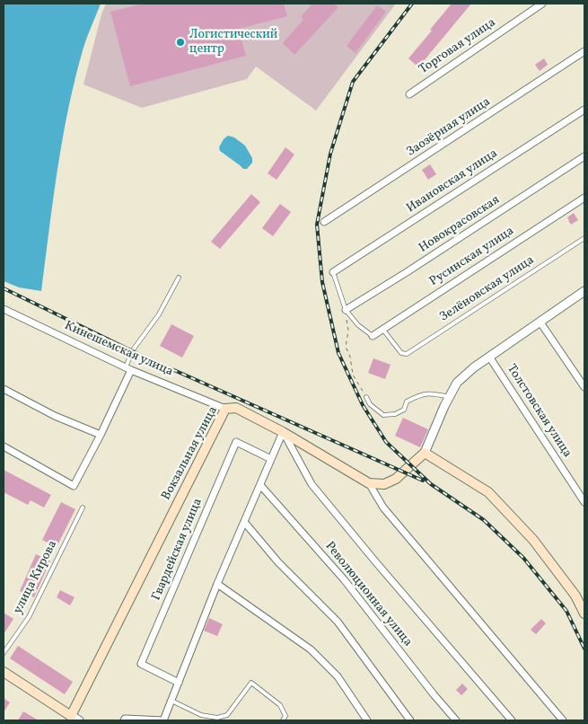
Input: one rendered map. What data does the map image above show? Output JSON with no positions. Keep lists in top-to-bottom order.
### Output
{
  "streets": {
    "main road": ["Вокзальная улица"],
    "street": [
      "Торговая улица",
      "Заозёрная улица",
      "Ивановская улица",
      "Новокрасовская",
      "Русинская улица",
      "Кинешемская улица",
      "Толстовская улица",
      "Гвардейская улица",
      "Революционная улица"
    ],
    "lane": ["Зелёновская улица", "улица Кирова"]
  },
  "crossings": [
    ["Русинская улица", "Зелёновская улица"],
    ["Кинешемская улица", "Вокзальная улица"]
  ],
  "places": ["Логистический центр"]
}
